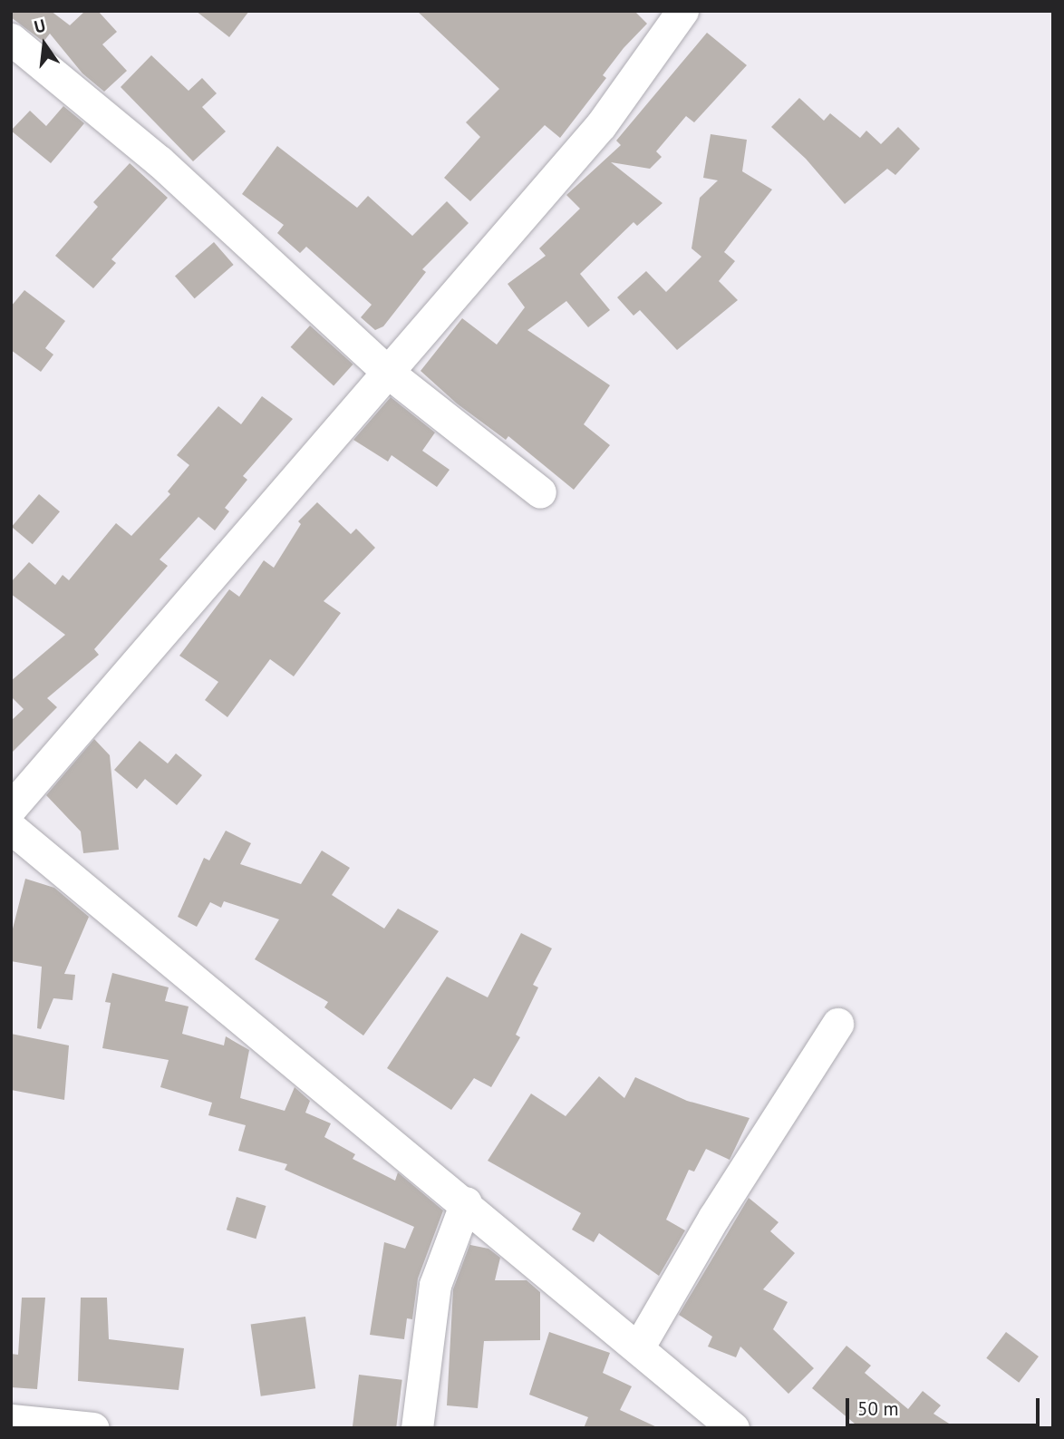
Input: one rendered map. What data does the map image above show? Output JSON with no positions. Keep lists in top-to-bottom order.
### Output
{
  "scale_bar": "50 m",
  "north": "top"
}
